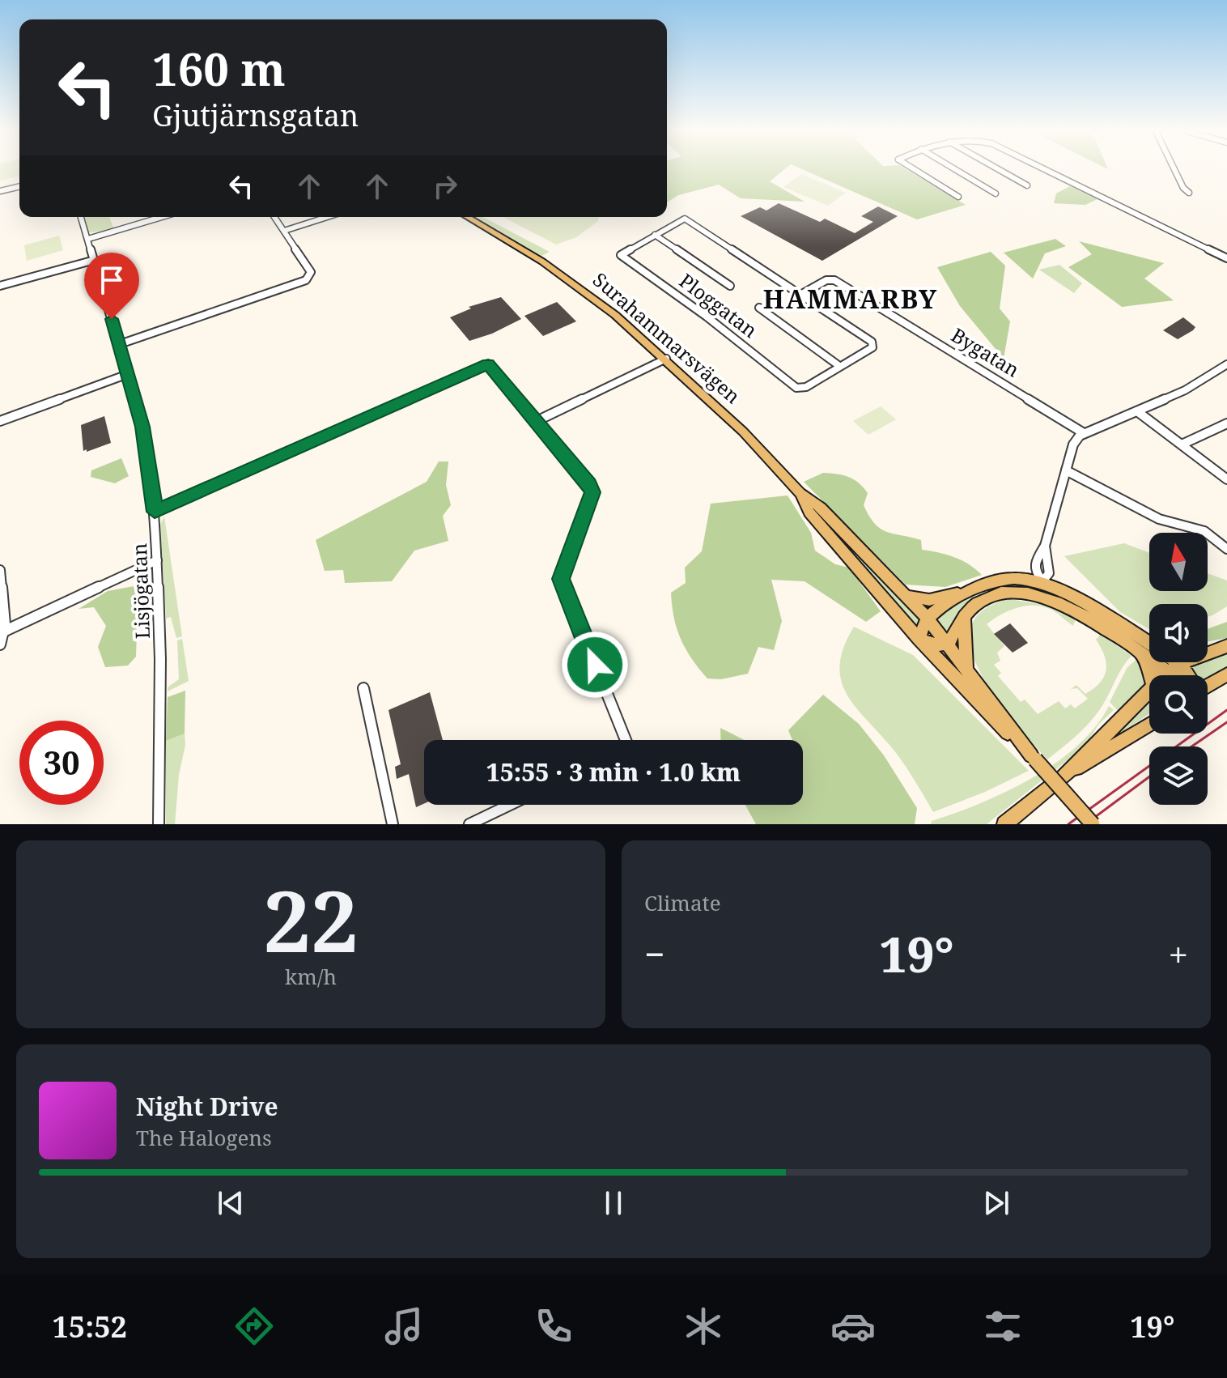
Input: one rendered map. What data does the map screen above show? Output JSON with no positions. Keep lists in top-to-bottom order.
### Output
{
  "streets": {
    "main road": ["Surahammarsvägen"],
    "street": ["Ploggatan", "Bygatan", "Lisjögatan"]
  },
  "districts": ["HAMMARBY"],
  "north": "top",
  "page": {
    "turn": ["160 m", "Gjutjärnsgatan"],
    "limit": "30",
    "trip": "15:55 · 3 min · 1.0 km",
    "tile": [
      ["22", "km/h"],
      "Climate"
    ],
    "heat": ["−", "19°", "+"],
    "song": ["Night Drive", "The Halogens"],
    "tabs": ["15:52", "19°"]
  }
}
